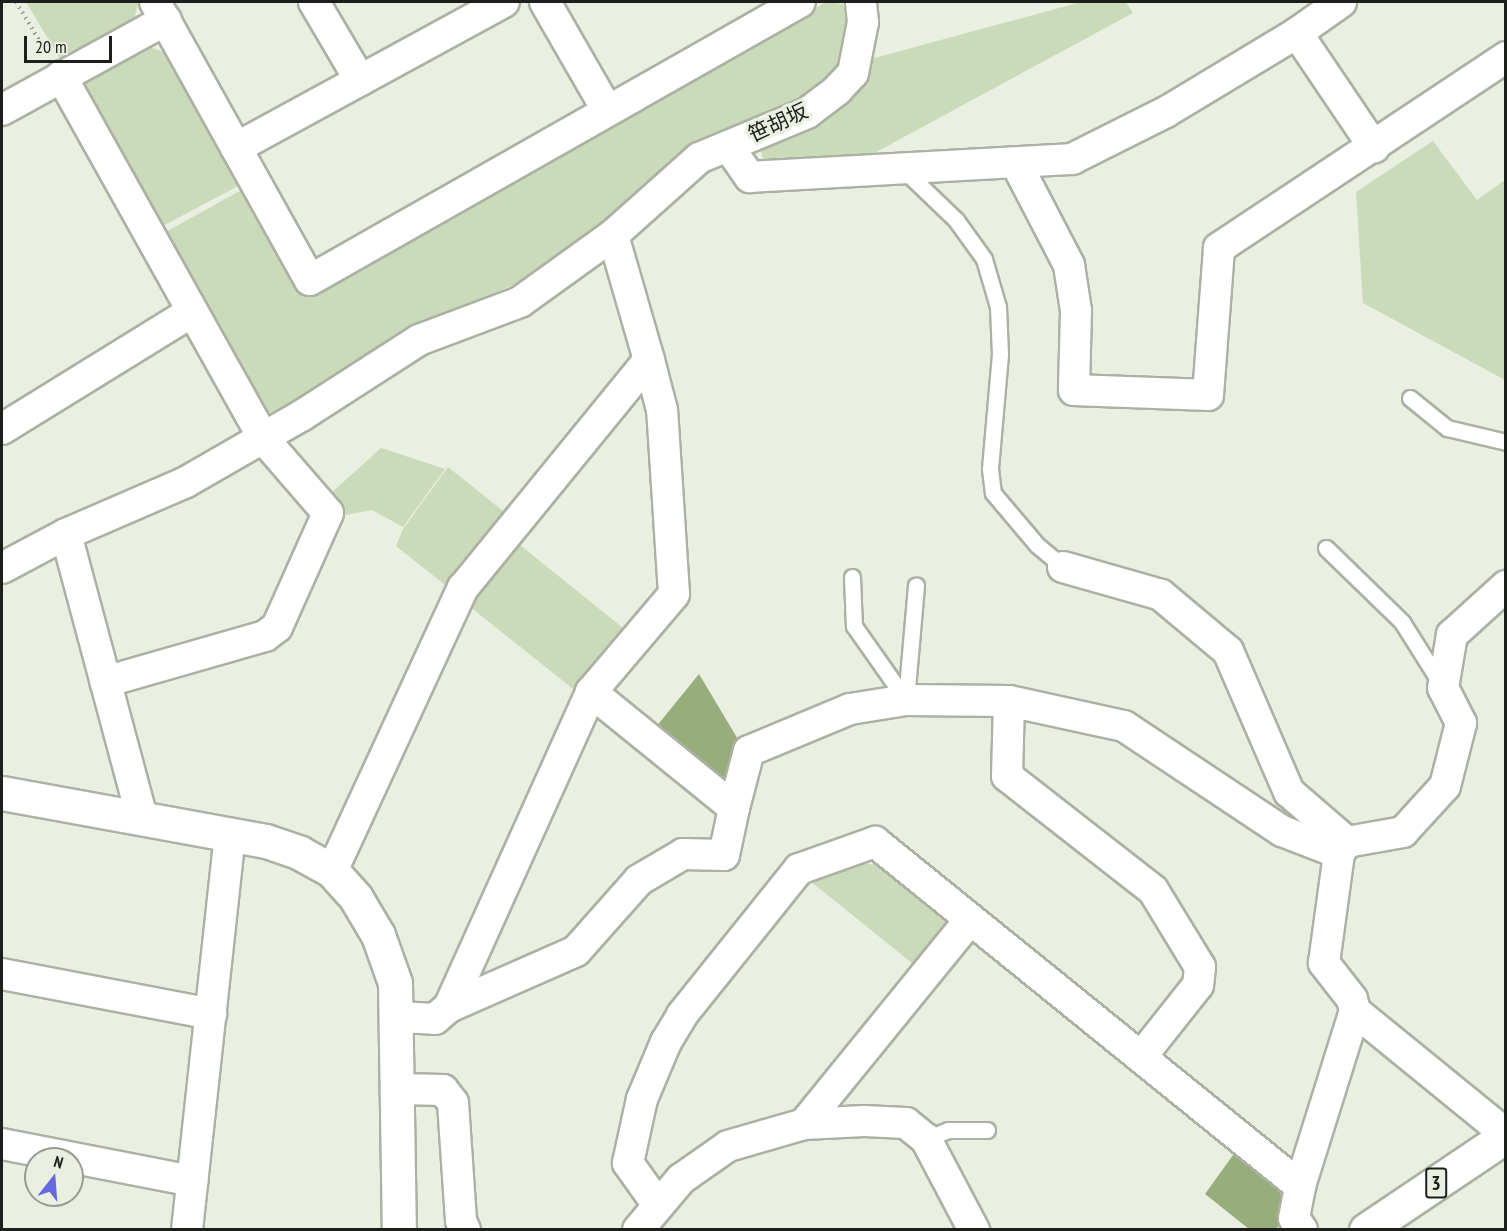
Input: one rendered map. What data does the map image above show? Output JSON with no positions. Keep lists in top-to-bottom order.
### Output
{
  "streets": {
    "street": ["笹胡坂", "3"]
  },
  "scale_bar": "20 m",
  "north": "top"
}
